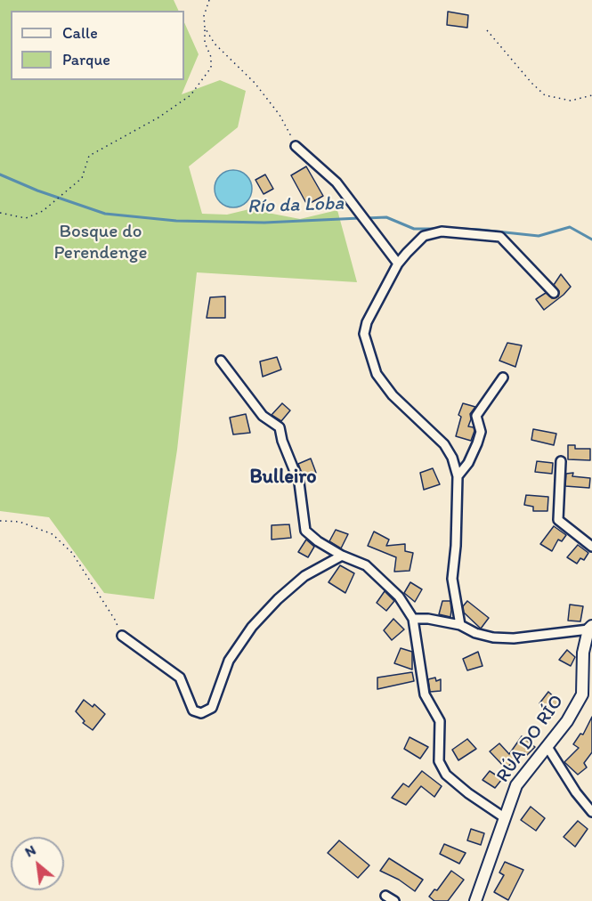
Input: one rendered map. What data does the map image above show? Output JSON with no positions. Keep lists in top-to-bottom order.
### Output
{
  "streets": {
    "street": ["RÚA DO RÍO"]
  },
  "districts": ["Bulleiro"],
  "water": ["Río da Loba"],
  "parks": ["Bosque do Perendenge"],
  "legend": ["Calle", "Parque"],
  "north": "top left"
}
